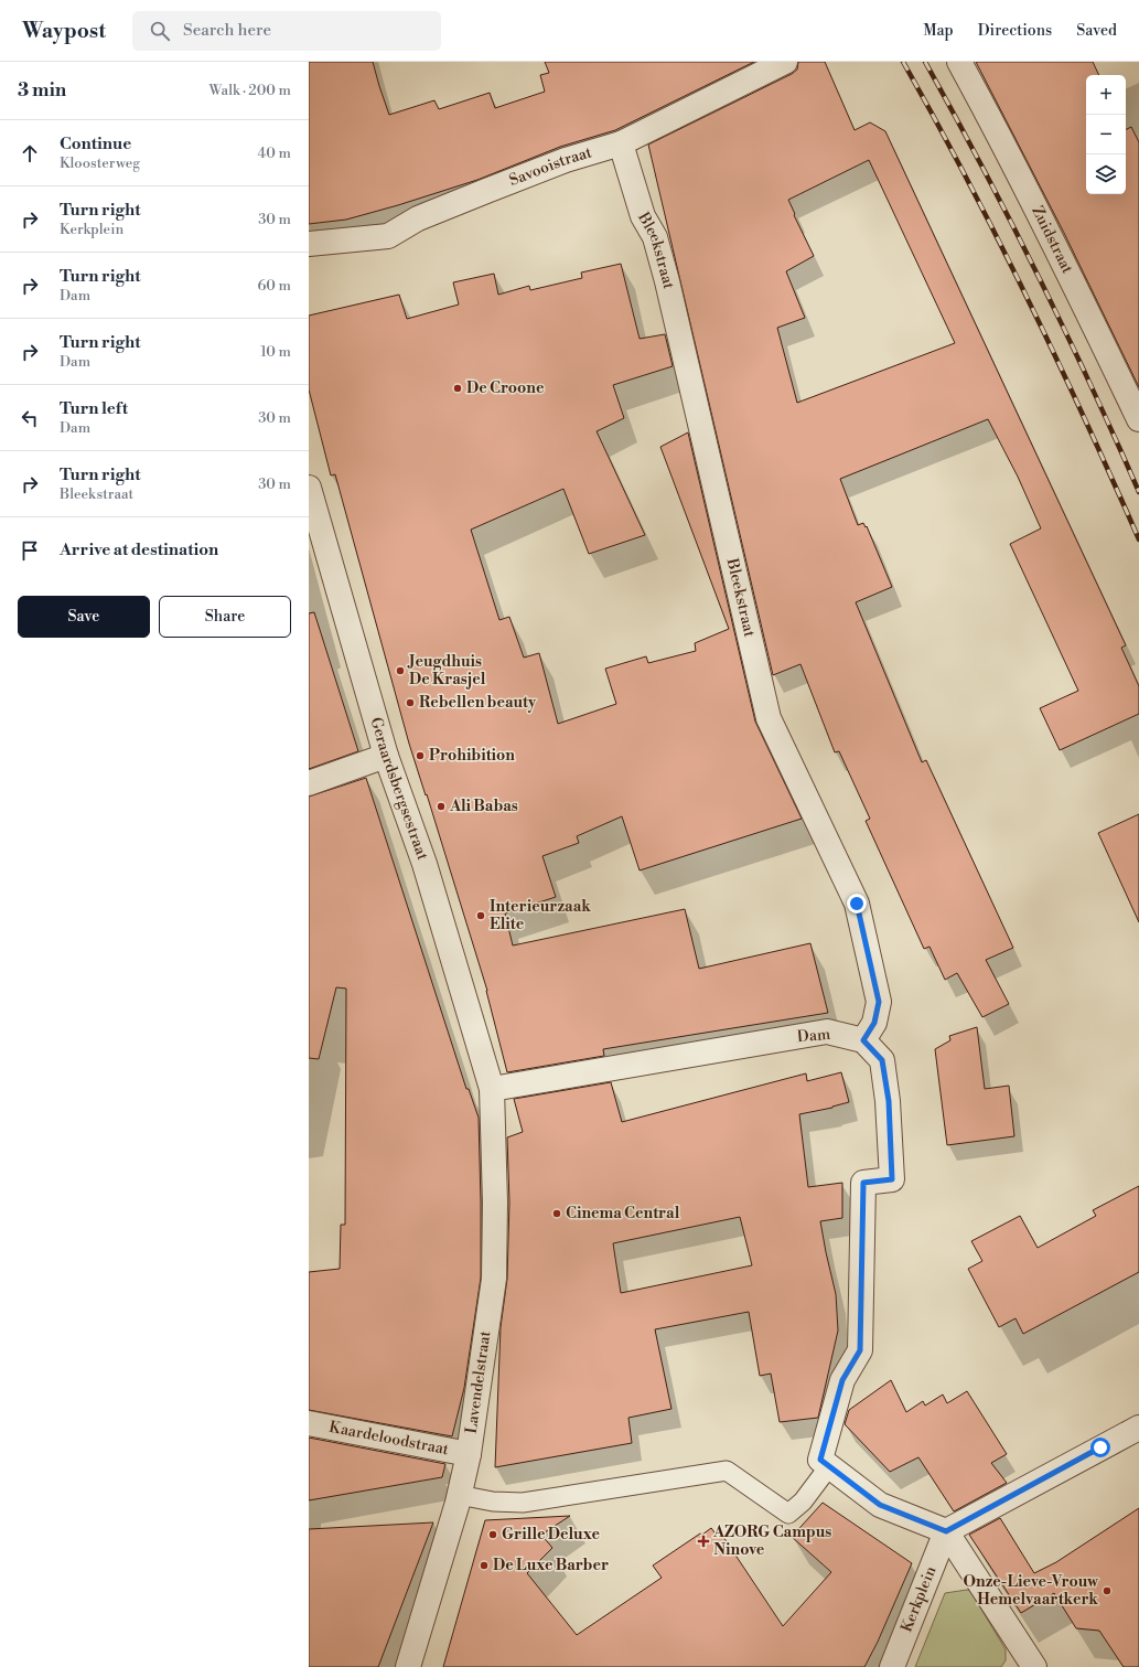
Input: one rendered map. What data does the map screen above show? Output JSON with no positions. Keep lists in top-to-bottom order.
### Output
{
  "streets": {
    "street": [
      "Savooistraat",
      "Zuidstraat",
      "Bleekstraat",
      "Geraardsbergsestraat",
      "Dam",
      "Lavendelstraat",
      "Kaardeloodstraat",
      "Kerkplein"
    ]
  },
  "crossings": [
    ["Savooistraat", "Bleekstraat"],
    ["Bleekstraat", "Dam"],
    ["Geraardsbergsestraat", "Dam"],
    ["Geraardsbergsestraat", "Lavendelstraat"],
    ["Dam", "Lavendelstraat"],
    ["Lavendelstraat", "Kaardeloodstraat"]
  ],
  "places": {
    "other": [
      "De Croone",
      "Jeugdhuis De Krasjel",
      "Rebellen beauty",
      "Prohibition",
      "Ali Babas",
      "Interieurzaak Elite",
      "Cinema Central",
      "Grille Deluxe",
      "De Luxe Barber",
      "Onze-Lieve-Vrouw Hemelvaartkerk"
    ],
    "health": ["AZORG Campus Ninove"]
  },
  "page": {
    "header": "Waypost",
    "search": "Search here",
    "nav": ["Map", "Directions", "Saved"],
    "heading": ["3 min", "Walk · 200 m"],
    "map_buttons": ["+", "−"],
    "list": [
      ["Continue", "Kloosterweg", "40 m"],
      ["Turn right", "Kerkplein", "30 m"],
      ["Turn right", "Dam", "60 m"],
      ["Turn right", "Dam", "10 m"],
      ["Turn left", "Dam", "30 m"],
      ["Turn right", "Bleekstraat", "30 m"],
      "Arrive at destination"
    ],
    "buttons": ["Save", "Share"]
  }
}
